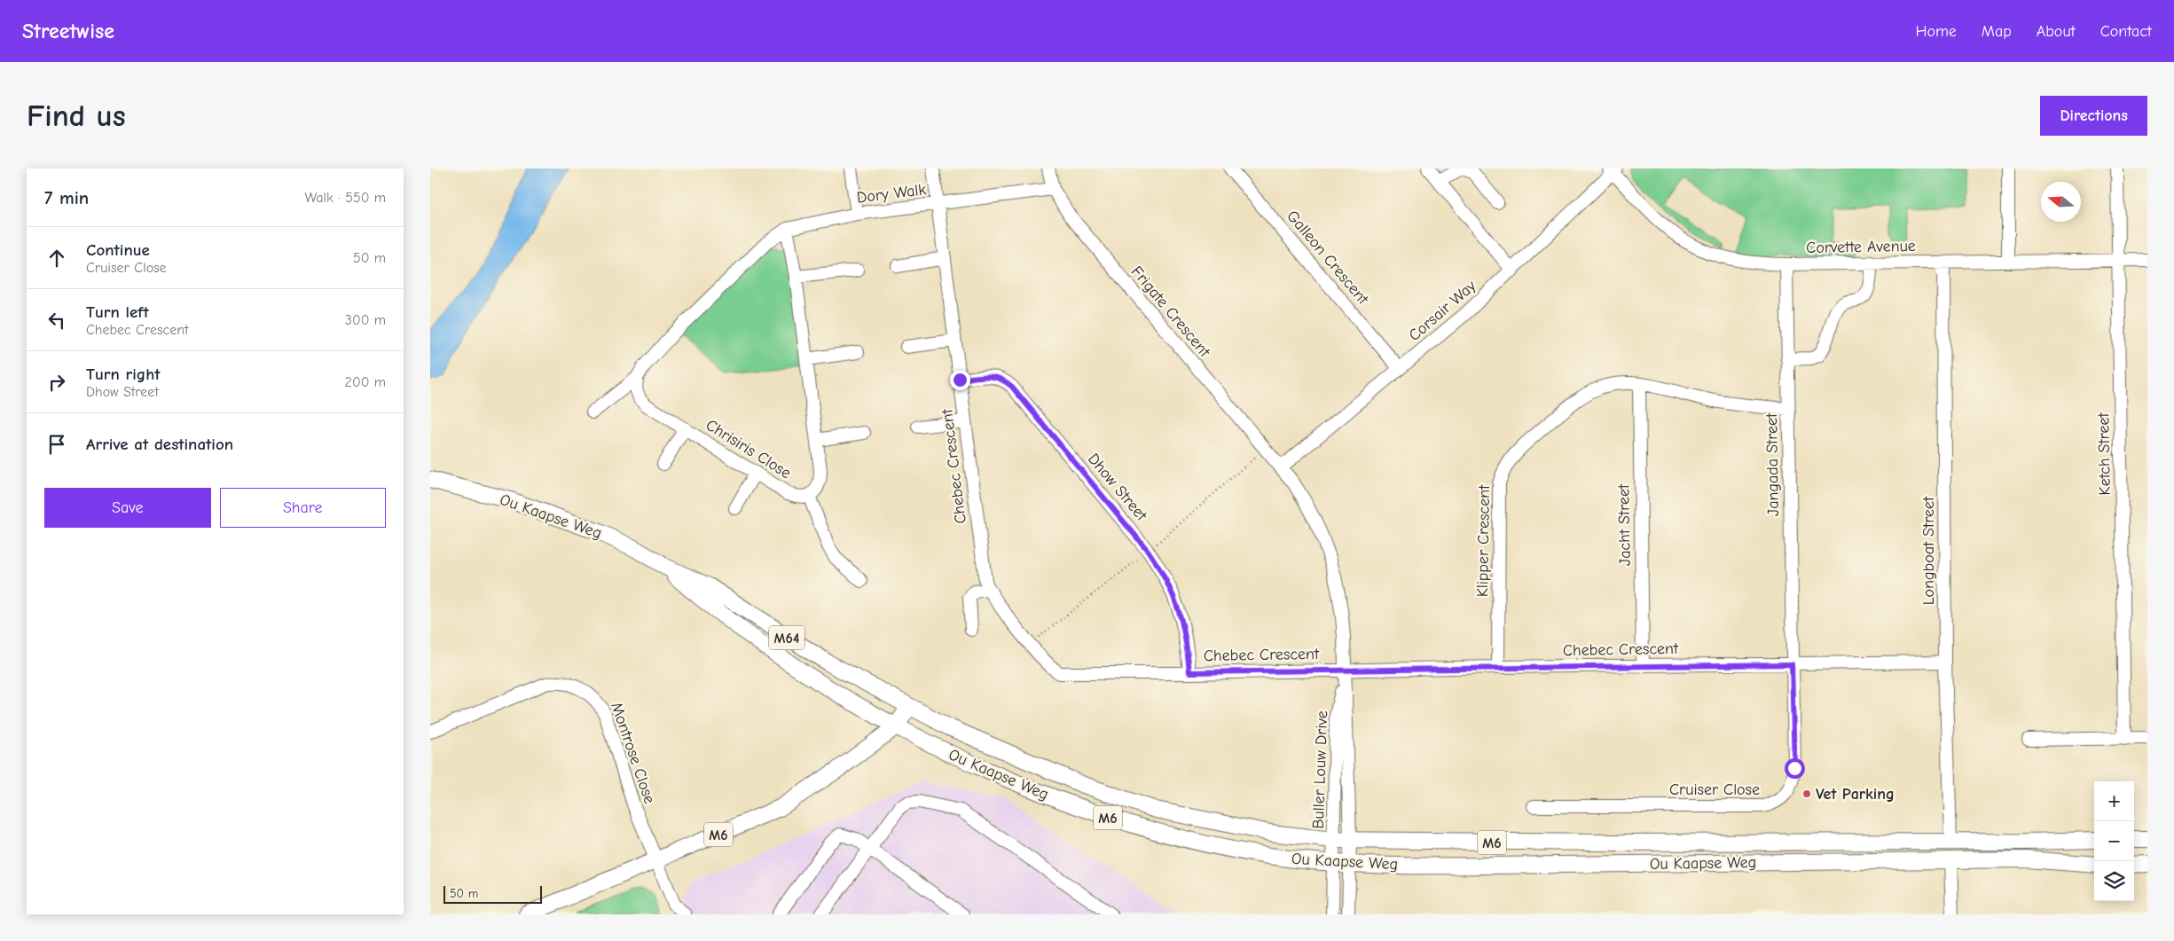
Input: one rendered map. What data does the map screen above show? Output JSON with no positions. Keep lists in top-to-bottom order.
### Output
{
  "streets": {
    "main road": ["Ou Kaapse Weg", "M64", "M6"],
    "street": [
      "Dory Walk",
      "Corvette Avenue",
      "Galleon Crescent",
      "Corsair Way",
      "Frigate Crescent",
      "Chrisiris Close",
      "Ketch Street",
      "Jangada Street",
      "Chebec Crescent",
      "Dhow Street",
      "Jacht Street",
      "Klipper Crescent",
      "Longboat Street",
      "Montrose Close",
      "Buller Louw Drive",
      "Cruiser Close"
    ]
  },
  "crossings": [
    ["Dory Walk", "Frigate Crescent"],
    ["Dory Walk", "Chebec Crescent"],
    ["Corvette Avenue", "Corsair Way"],
    ["Corvette Avenue", "Ketch Street"],
    ["Corvette Avenue", "Jangada Street"],
    ["Corvette Avenue", "Longboat Street"],
    ["Galleon Crescent", "Corsair Way"],
    ["Corsair Way", "Frigate Crescent"],
    ["Corsair Way", "Buller Louw Drive"],
    ["Frigate Crescent", "Buller Louw Drive"],
    ["Jangada Street", "Chebec Crescent"],
    ["Jangada Street", "Klipper Crescent"],
    ["Jangada Street", "Cruiser Close"],
    ["Chebec Crescent", "Dhow Street"],
    ["Chebec Crescent", "Jacht Street"],
    ["Chebec Crescent", "Klipper Crescent"],
    ["Chebec Crescent", "Longboat Street"],
    ["Chebec Crescent", "Buller Louw Drive"],
    ["Chebec Crescent", "Cruiser Close"],
    ["Ou Kaapse Weg", "Longboat Street"],
    ["Ou Kaapse Weg", "Buller Louw Drive"],
    ["Ou Kaapse Weg", "M6"],
    ["Jacht Street", "Klipper Crescent"],
    ["Montrose Close", "M6"]
  ],
  "places": ["Vet Parking"],
  "scale_bar": "50 m",
  "north": "left",
  "page": {
    "header": "Streetwise",
    "nav": [
      "Home",
      "Map",
      "About",
      "Contact"
    ],
    "buttons": [
      "Directions",
      ["Save", "Share"]
    ],
    "title": "Find us",
    "heading": ["7 min", "Walk · 550 m"],
    "list": [
      ["Continue", "Cruiser Close", "50 m"],
      ["Turn left", "Chebec Crescent", "300 m"],
      ["Turn right", "Dhow Street", "200 m"],
      "Arrive at destination"
    ],
    "map_buttons": ["+", "−"],
    "scale": "50 m"
  }
}
